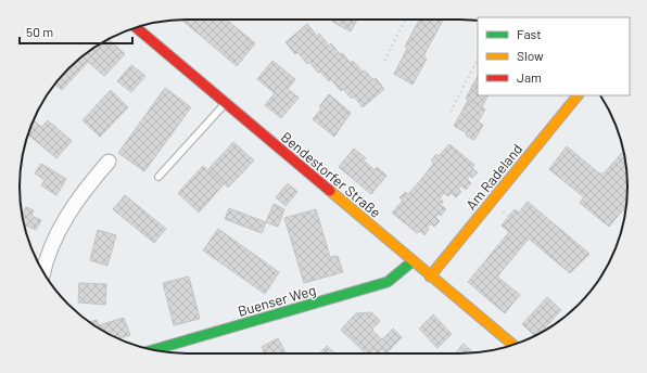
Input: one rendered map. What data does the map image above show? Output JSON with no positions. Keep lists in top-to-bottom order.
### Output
{
  "streets": {
    "street": ["Bendestorfer Straße", "Am Radeland", "Buenser Weg"]
  },
  "crossings": [
    ["Bendestorfer Straße", "Am Radeland"],
    ["Bendestorfer Straße", "Buenser Weg"]
  ],
  "legend": ["Fast", "Slow", "Jam"],
  "scale_bar": "50 m"
}
